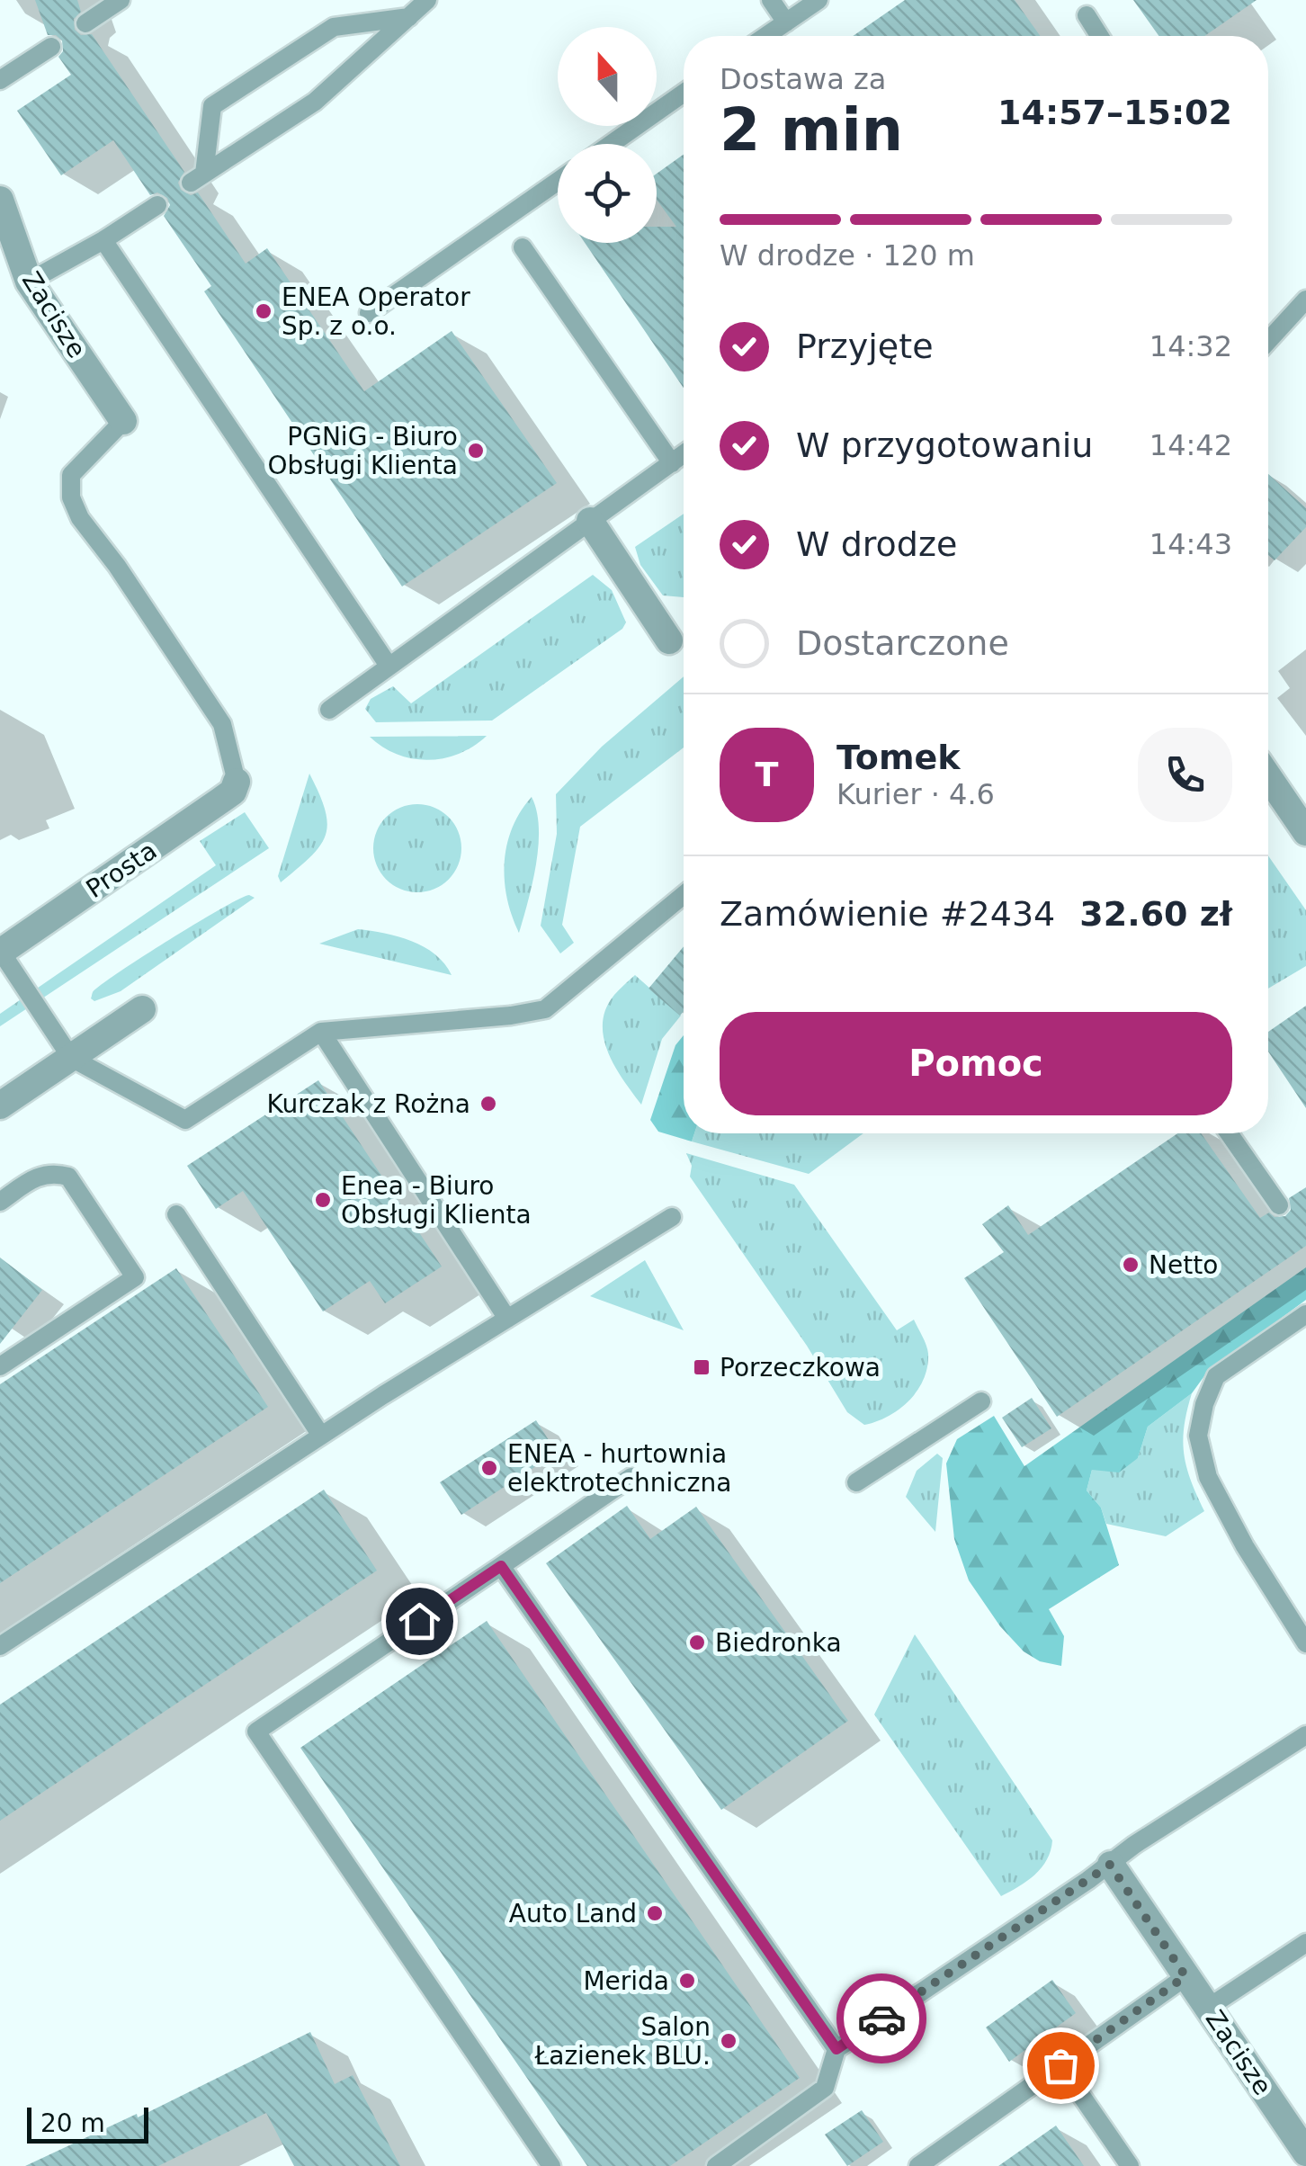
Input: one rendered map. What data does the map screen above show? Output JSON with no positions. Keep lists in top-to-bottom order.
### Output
{
  "streets": {
    "street": ["Zacisze", "Prosta"]
  },
  "places": {
    "other": [
      "ENEA Operator Sp. z o.o.",
      "PGNiG - Biuro Obsługi Klienta",
      "Kurczak z Rożna",
      "Enea - Biuro Obsługi Klienta",
      "Netto",
      "ENEA - hurtownia elektrotechniczna",
      "Biedronka",
      "Auto Land",
      "Merida",
      "Salon Łazienek BLU."
    ],
    "transit": ["Porzeczkowa"]
  },
  "scale_bar": "20 m",
  "north": "top",
  "page": {
    "heading": ["2 min", "Dostawa za", "14:57–15:02"],
    "panel": [
      "Tomek",
      "Kurier · 4.6",
      "Zamówienie #2434",
      "32.60 zł"
    ],
    "bar": "W drodze · 120 m",
    "list": [
      ["Przyjęte", "14:32"],
      ["W przygotowaniu", "14:42"],
      ["W drodze", "14:43"],
      "Dostarczone"
    ],
    "round": "T",
    "buttons": "Pomoc",
    "scale": "20 m"
  }
}
